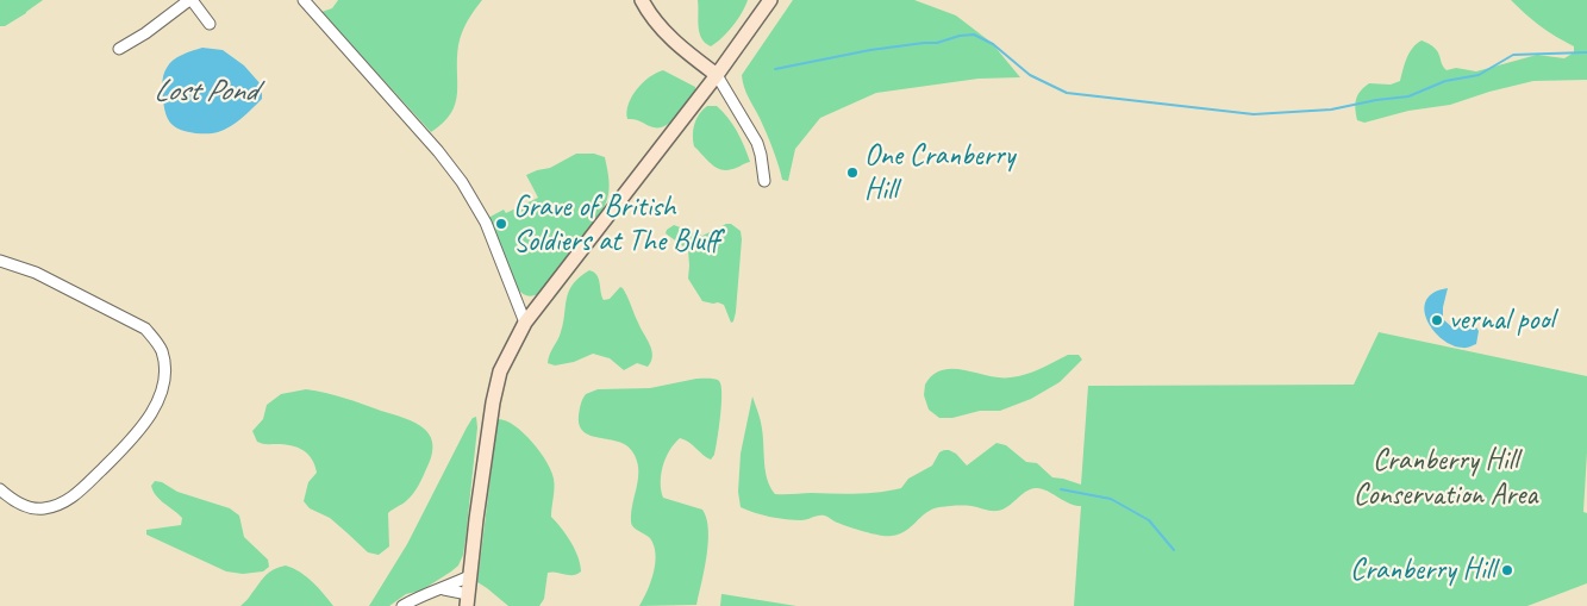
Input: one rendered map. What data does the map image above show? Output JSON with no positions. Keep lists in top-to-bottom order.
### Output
{
  "water": ["Lost Pond"],
  "parks": ["Cranberry Hill Conservation Area"],
  "places": [
    "One Cranberry Hill",
    "Grave of British Soldiers at The Bluff",
    "vernal pool",
    "Cranberry Hill"
  ]
}
